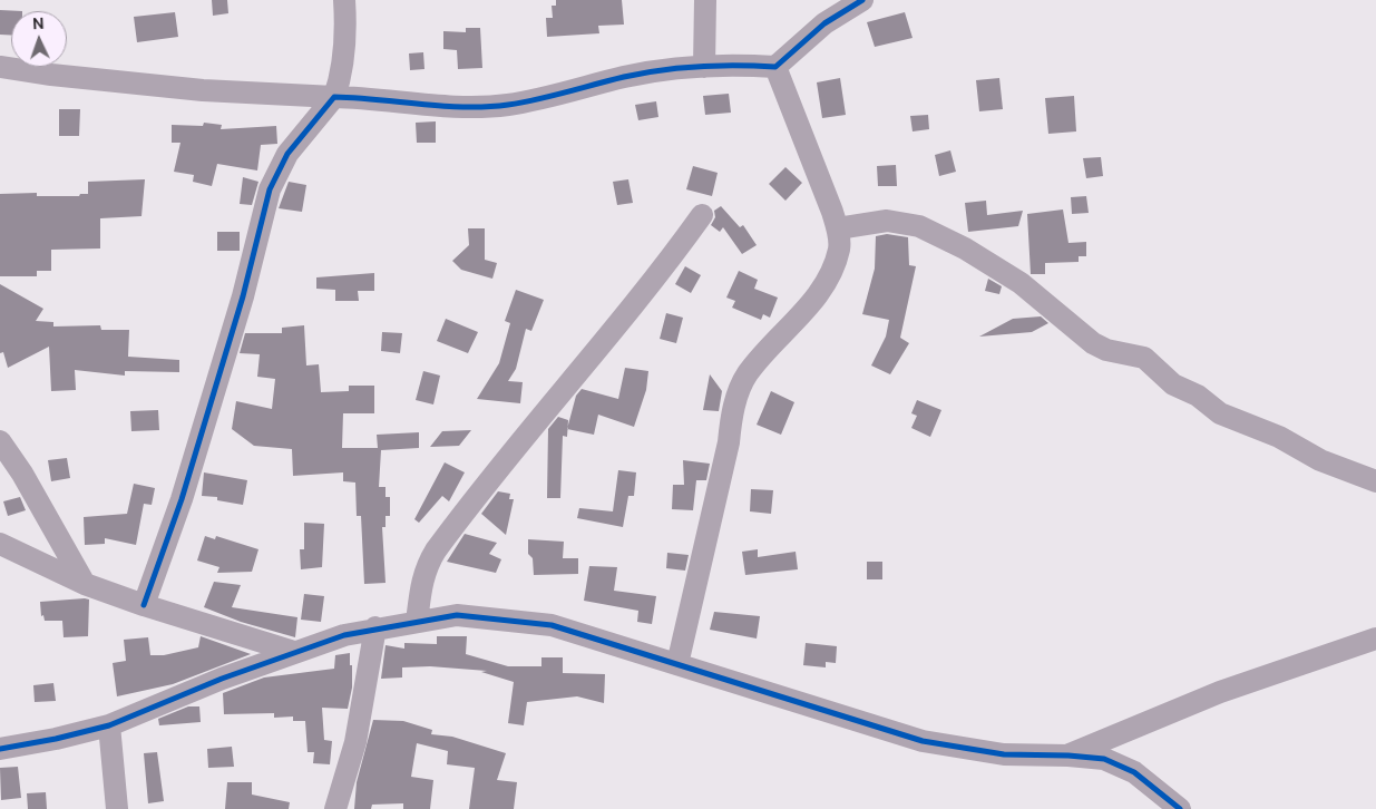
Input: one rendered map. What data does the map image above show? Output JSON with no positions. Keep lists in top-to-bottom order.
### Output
{
  "north": "top"
}
